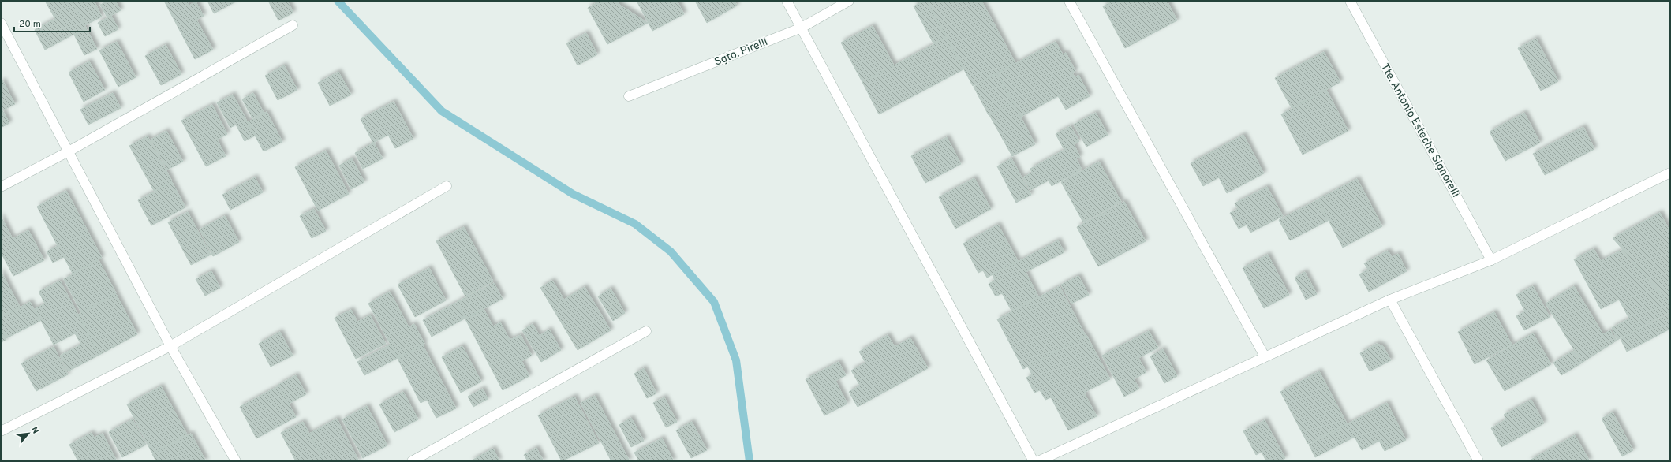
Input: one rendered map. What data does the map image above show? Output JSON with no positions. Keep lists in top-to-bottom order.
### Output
{
  "streets": {
    "street": ["Sgto. Pirelli", "Tte. Antonio Esteche Signorelli"]
  },
  "scale_bar": "20 m",
  "north": "top right"
}
